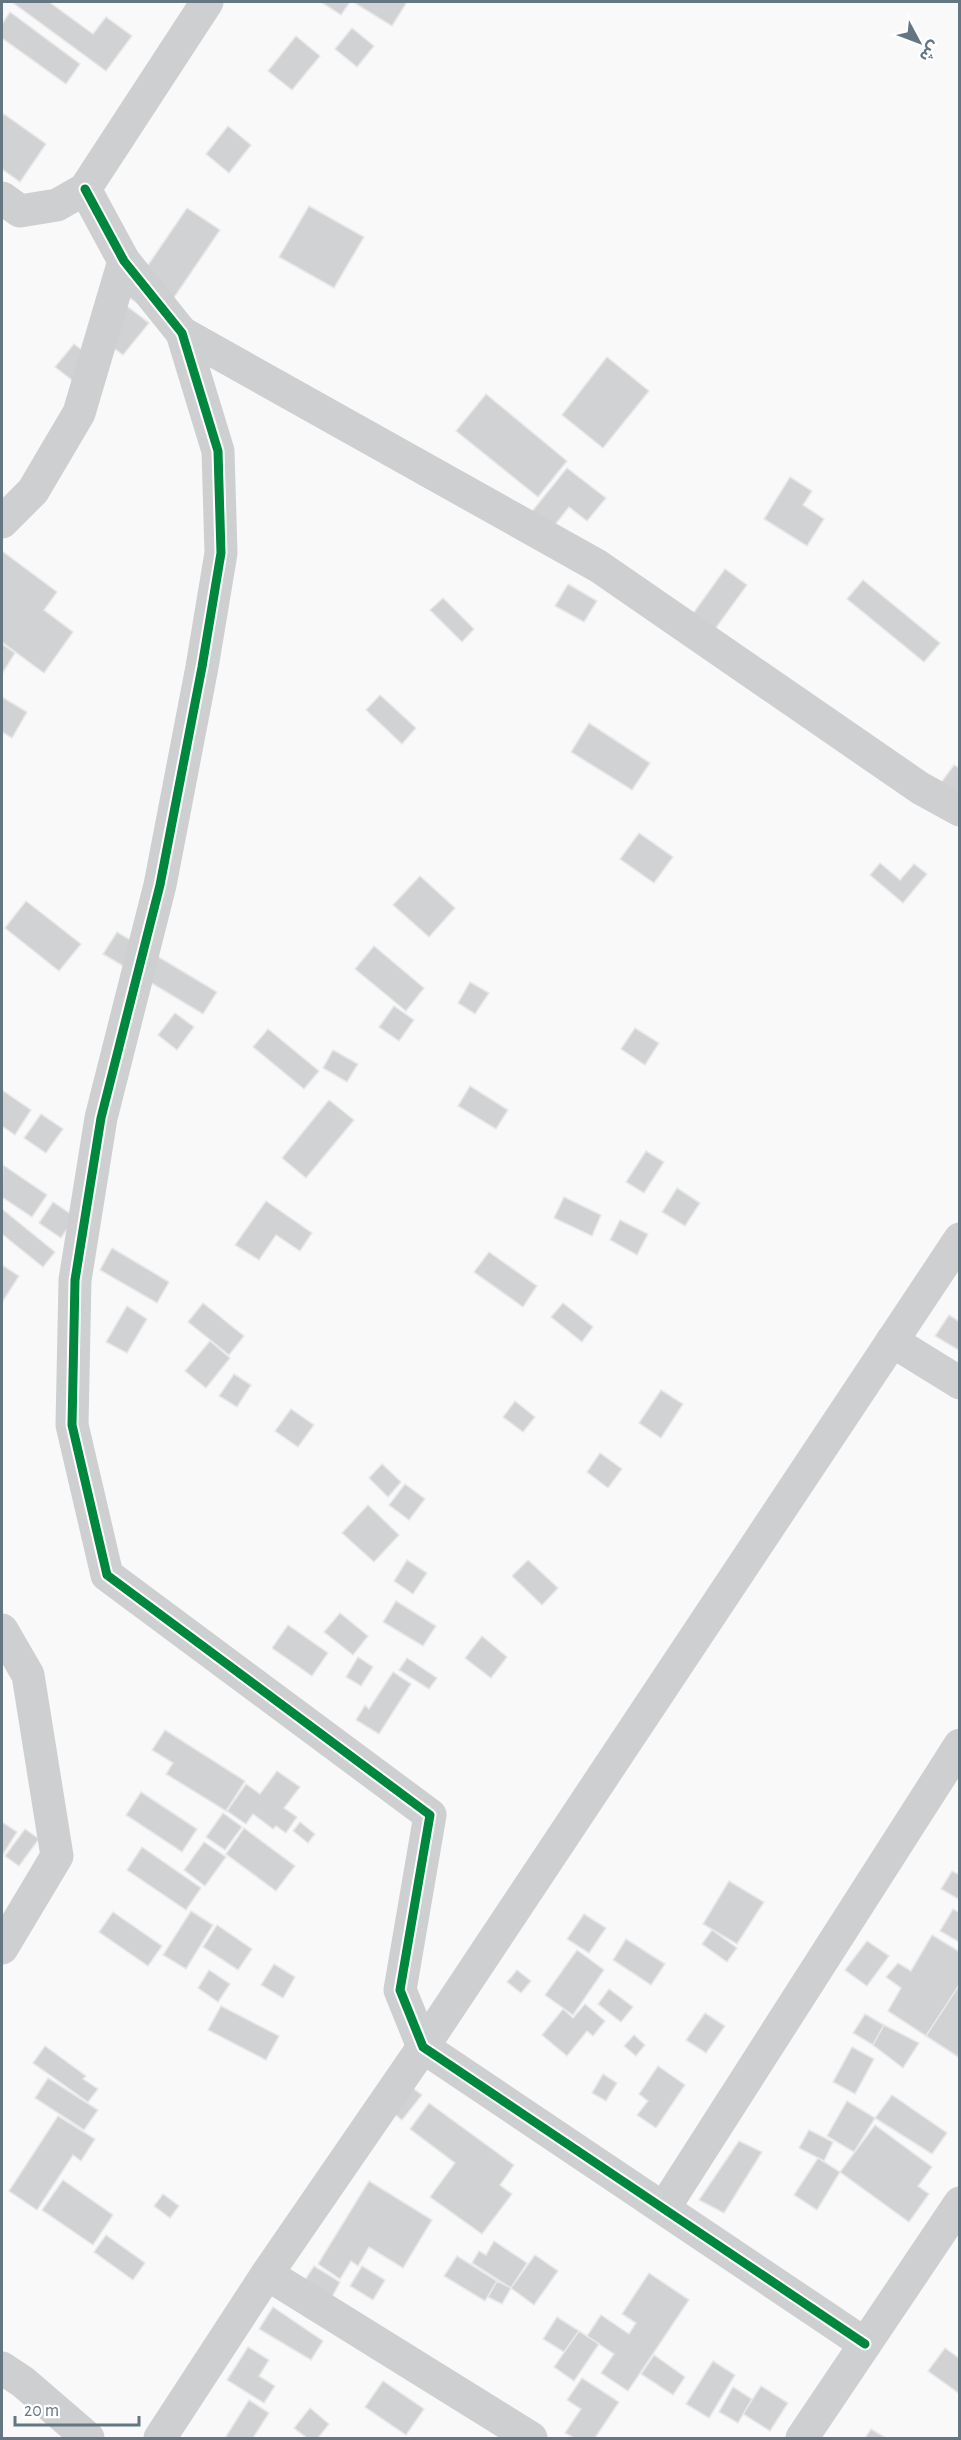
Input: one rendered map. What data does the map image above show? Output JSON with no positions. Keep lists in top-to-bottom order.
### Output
{
  "scale_bar": "20 m",
  "north": "bottom right"
}
